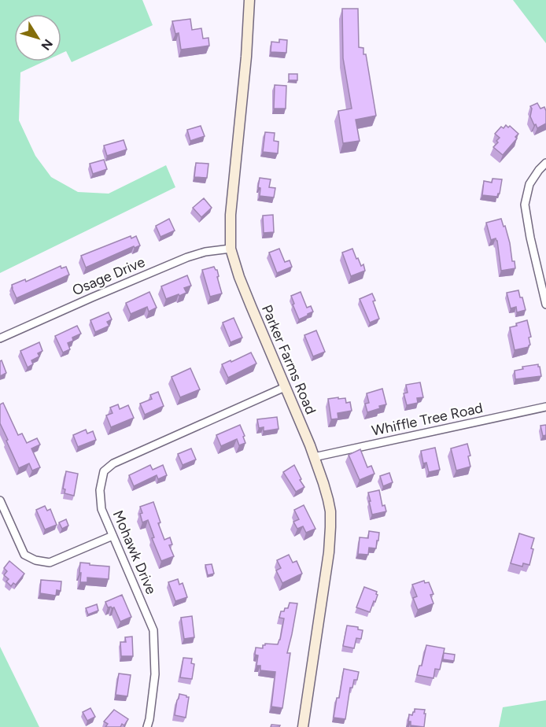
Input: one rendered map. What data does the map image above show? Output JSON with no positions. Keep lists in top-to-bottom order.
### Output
{
  "streets": {
    "street": [
      "Osage Drive",
      "Parker Farms Road",
      "Whiffle Tree Road",
      "Mohawk Drive"
    ]
  },
  "crossings": [
    ["Osage Drive", "Parker Farms Road"],
    ["Parker Farms Road", "Whiffle Tree Road"],
    ["Parker Farms Road", "Mohawk Drive"]
  ],
  "north": "bottom right"
}
